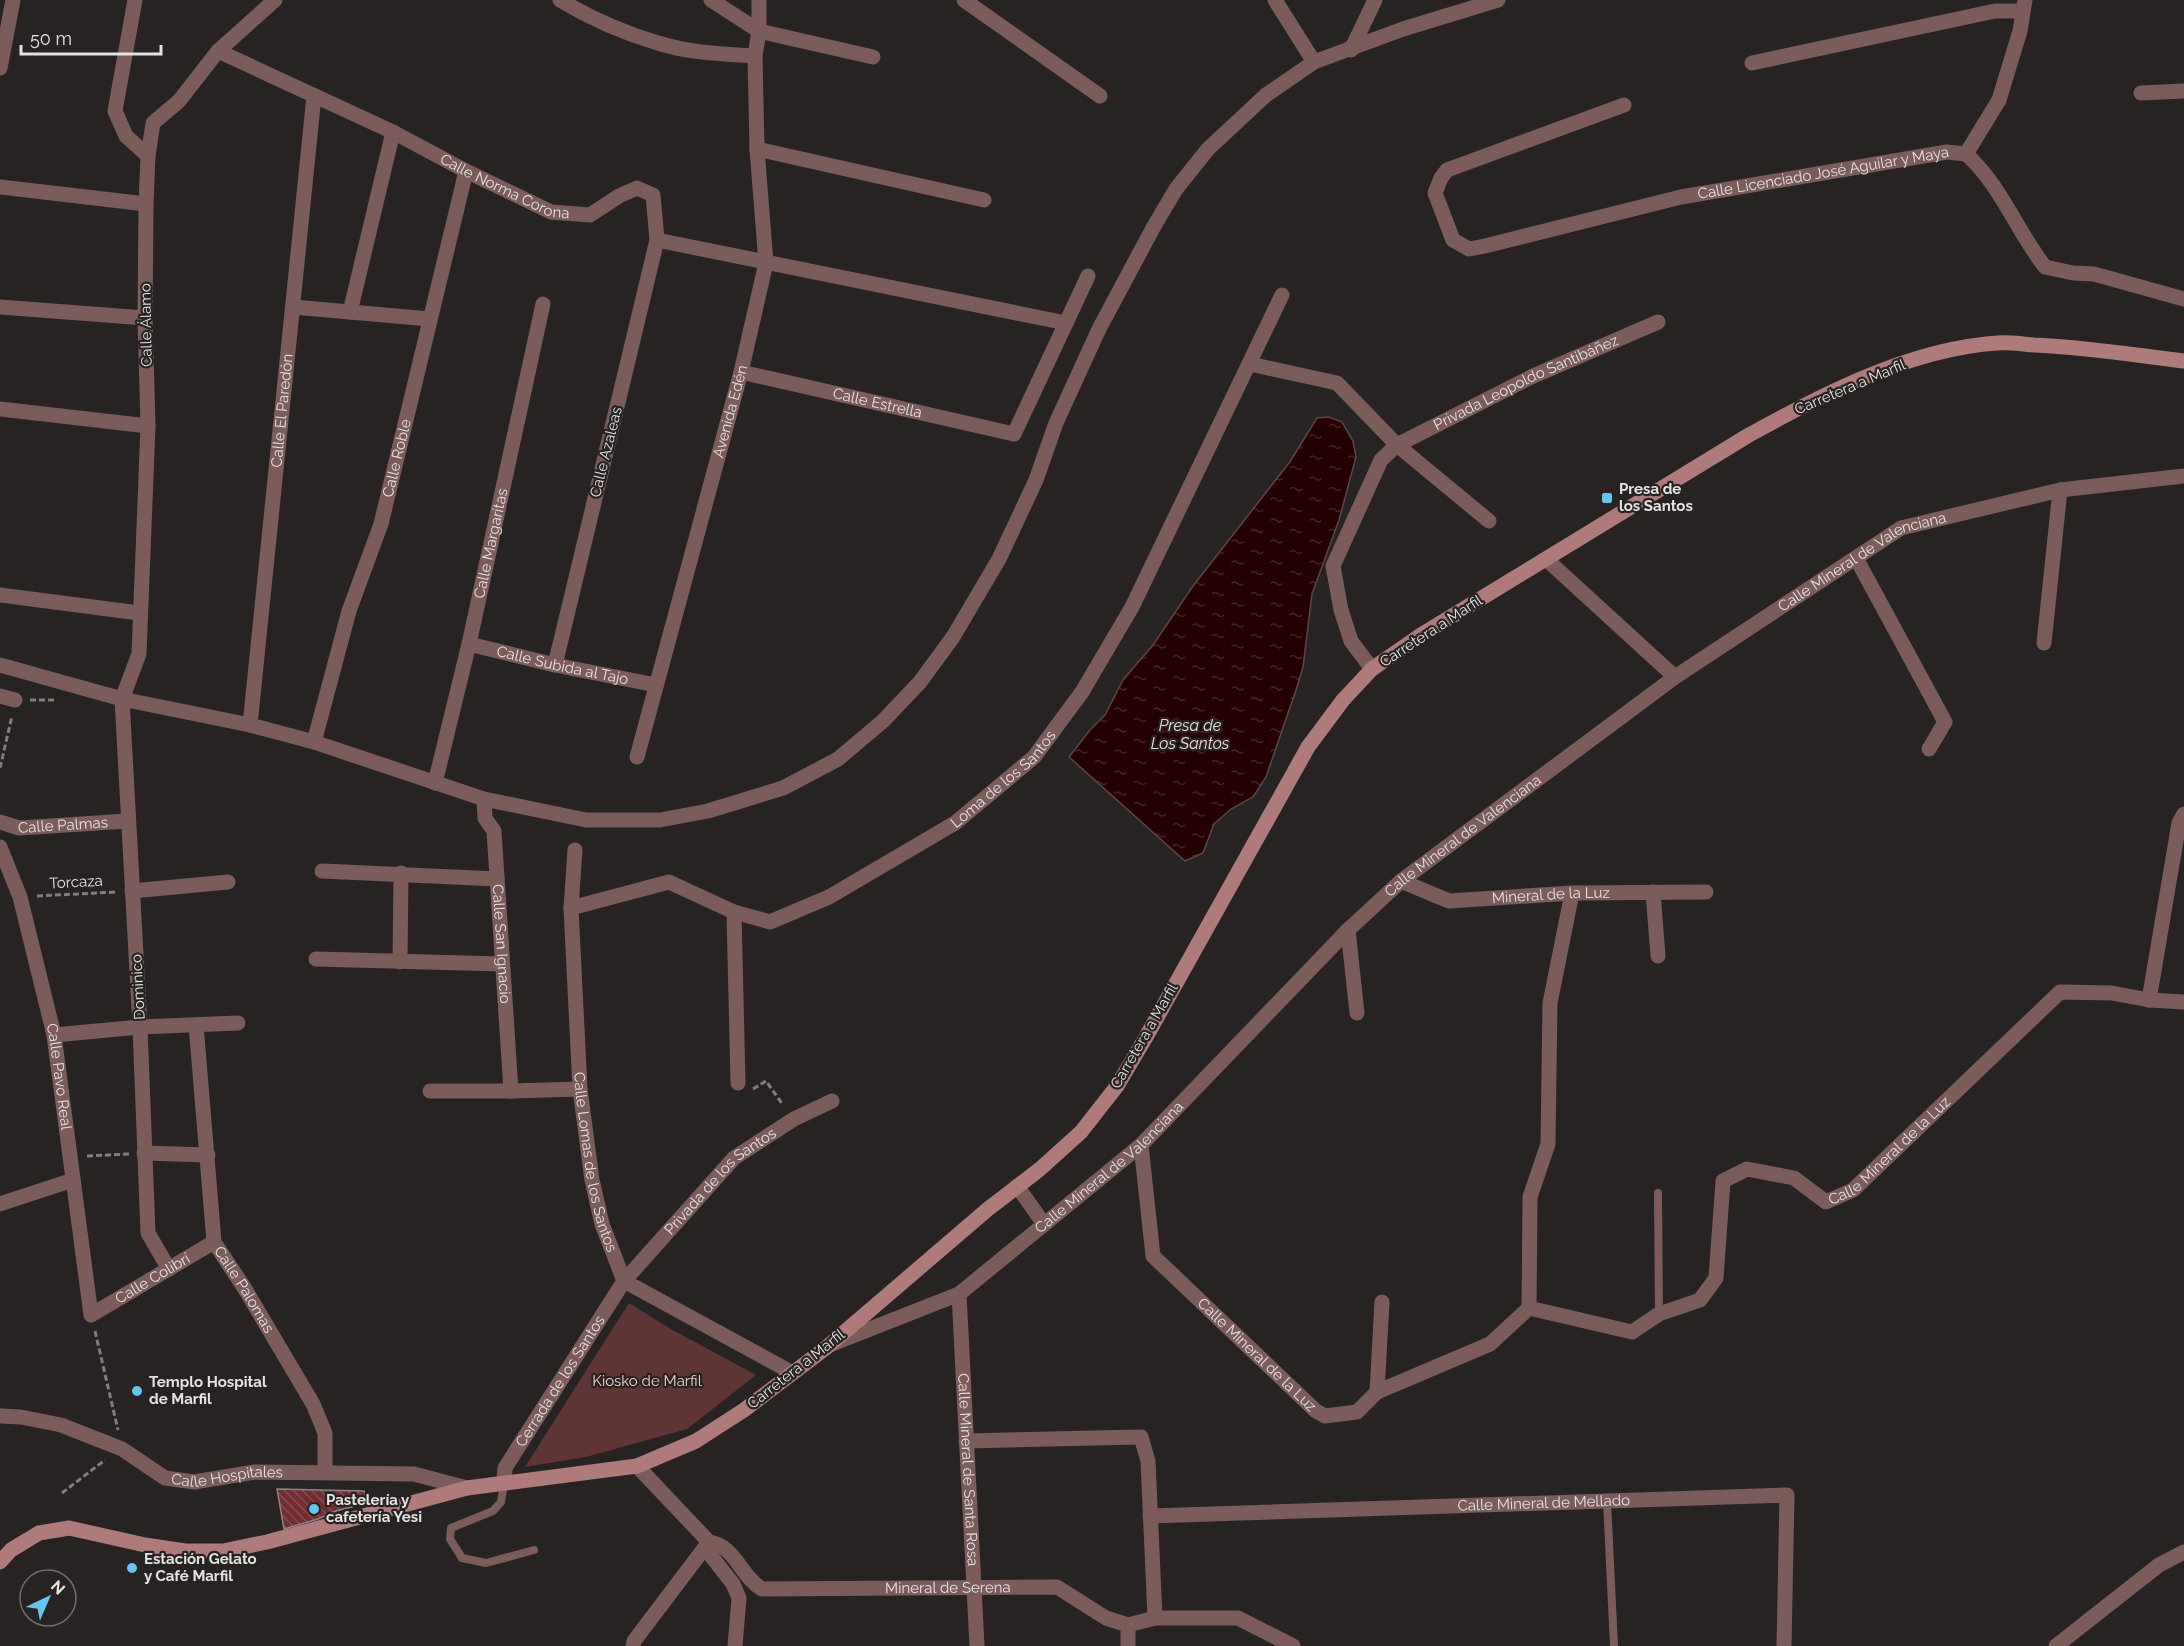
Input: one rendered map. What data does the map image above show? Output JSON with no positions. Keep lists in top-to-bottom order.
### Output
{
  "streets": {
    "main road": ["Carretera a Marfil"],
    "street": [
      "Calle Licenciado José Aguilar y Maya",
      "Calle Norma Corona",
      "Calle Álamo",
      "Privada Leopoldo Santibáñez",
      "Calle Estrella",
      "Avenida Edén",
      "Calle El Paredón",
      "Calle Azaleas",
      "Calle Roble",
      "Calle Margaritas",
      "Calle Mineral de Valenciana",
      "Calle Subida al Tajo",
      "Loma de los Santos",
      "Calle Palmas",
      "Mineral de la Luz",
      "Calle San Ignacio",
      "Dominico",
      "Calle Pavo Real",
      "Calle Mineral de la Luz",
      "Calle Lomas de los Santos",
      "Privada de los Santos",
      "Calle Colibrí",
      "Calle Palomas",
      "Cerrada de los Santos",
      "Calle Mineral de Santa Rosa",
      "Calle Hospitales",
      "Calle Mineral de Mellado",
      "Mineral de Serena"
    ],
    "path": ["Torcaza"]
  },
  "crossings": [
    ["Calle Norma Corona", "Calle Álamo"],
    ["Calle Norma Corona", "Calle El Paredón"],
    ["Calle Norma Corona", "Calle Azaleas"],
    ["Calle Norma Corona", "Calle Roble"],
    ["Calle Álamo", "Dominico"],
    ["Carretera a Marfil", "Calle Mineral de Valenciana"],
    ["Carretera a Marfil", "Cerrada de los Santos"],
    ["Carretera a Marfil", "Calle Hospitales"],
    ["Carretera a Marfil", "Mineral de Serena"],
    ["Calle Estrella", "Avenida Edén"],
    ["Avenida Edén", "Calle Subida al Tajo"],
    ["Calle Azaleas", "Calle Subida al Tajo"],
    ["Calle Margaritas", "Calle Subida al Tajo"],
    ["Calle Mineral de Valenciana", "Mineral de la Luz"],
    ["Calle Mineral de Valenciana", "Calle Mineral de la Luz"],
    ["Calle Mineral de Valenciana", "Calle Mineral de Santa Rosa"],
    ["Loma de los Santos", "Calle Lomas de los Santos"],
    ["Calle Palmas", "Dominico"],
    ["Torcaza", "Dominico"],
    ["Torcaza", "Calle Pavo Real"],
    ["Dominico", "Calle Colibrí"],
    ["Calle Pavo Real", "Calle Colibrí"],
    ["Calle Lomas de los Santos", "Privada de los Santos"],
    ["Calle Lomas de los Santos", "Cerrada de los Santos"],
    ["Privada de los Santos", "Cerrada de los Santos"],
    ["Calle Colibrí", "Calle Palomas"],
    ["Calle Palomas", "Calle Hospitales"],
    ["Calle Mineral de Santa Rosa", "Mineral de Serena"]
  ],
  "water": ["Presa de Los Santos"],
  "parks": ["Kiosko de Marfil"],
  "places": {
    "transit": ["Presa de los Santos"],
    "other": ["Templo Hospital de Marfil", "Pastelería y cafetería Yesi", "Estación Gelato y Café Marfil"]
  },
  "scale_bar": "50 m",
  "north": "top right"
}
